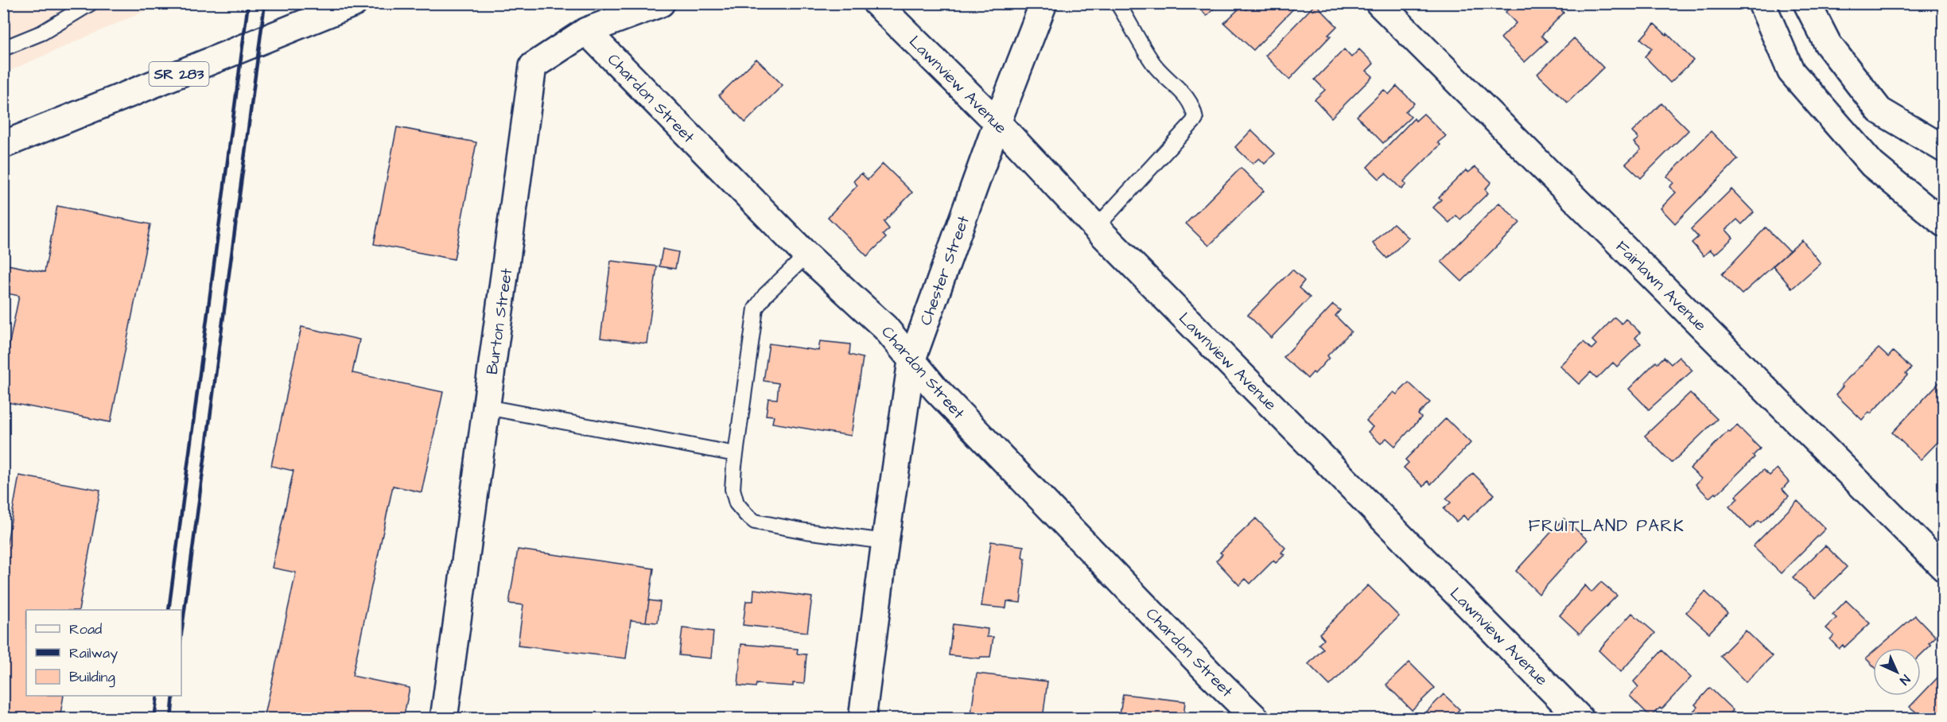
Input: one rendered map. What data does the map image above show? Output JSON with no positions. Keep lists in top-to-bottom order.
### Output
{
  "streets": {
    "main road": [
      "SR 283",
      "Lawnview Avenue",
      "Chardon Street",
      "Chester Street",
      "Fairlawn Avenue",
      "Burton Street"
    ]
  },
  "crossings": [
    ["Lawnview Avenue", "Chester Street"],
    ["Chardon Street", "Chester Street"],
    ["Chardon Street", "Burton Street"]
  ],
  "districts": ["FRUITLAND PARK"],
  "legend": ["Road", "Railway", "Building"],
  "north": "bottom right"
}
